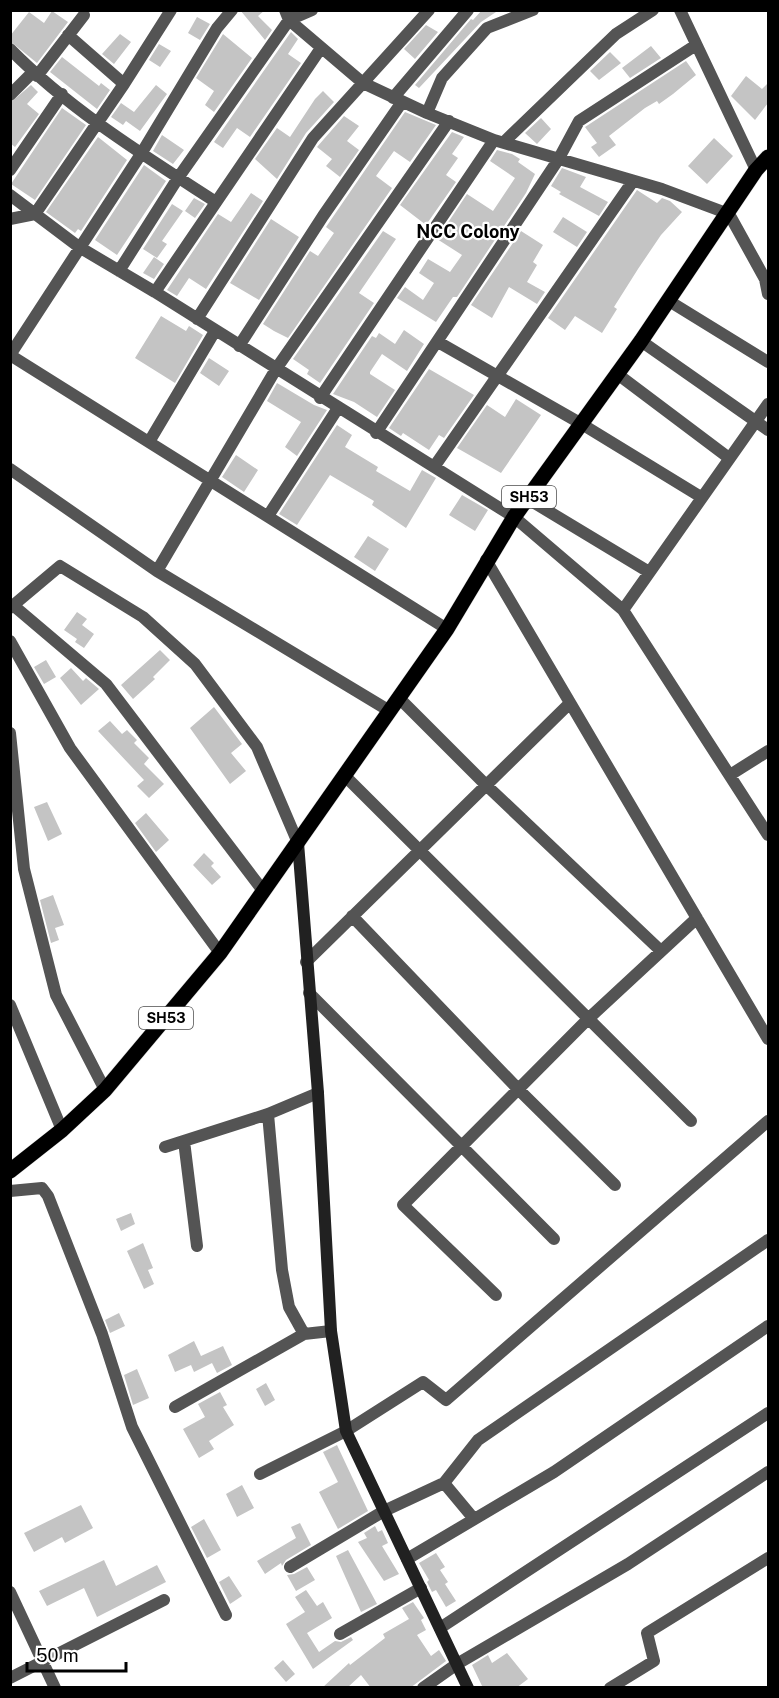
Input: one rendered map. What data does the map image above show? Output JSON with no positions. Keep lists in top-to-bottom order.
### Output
{
  "streets": {
    "main road": ["SH53"]
  },
  "districts": ["NCC Colony"],
  "scale_bar": "50 m"
}
